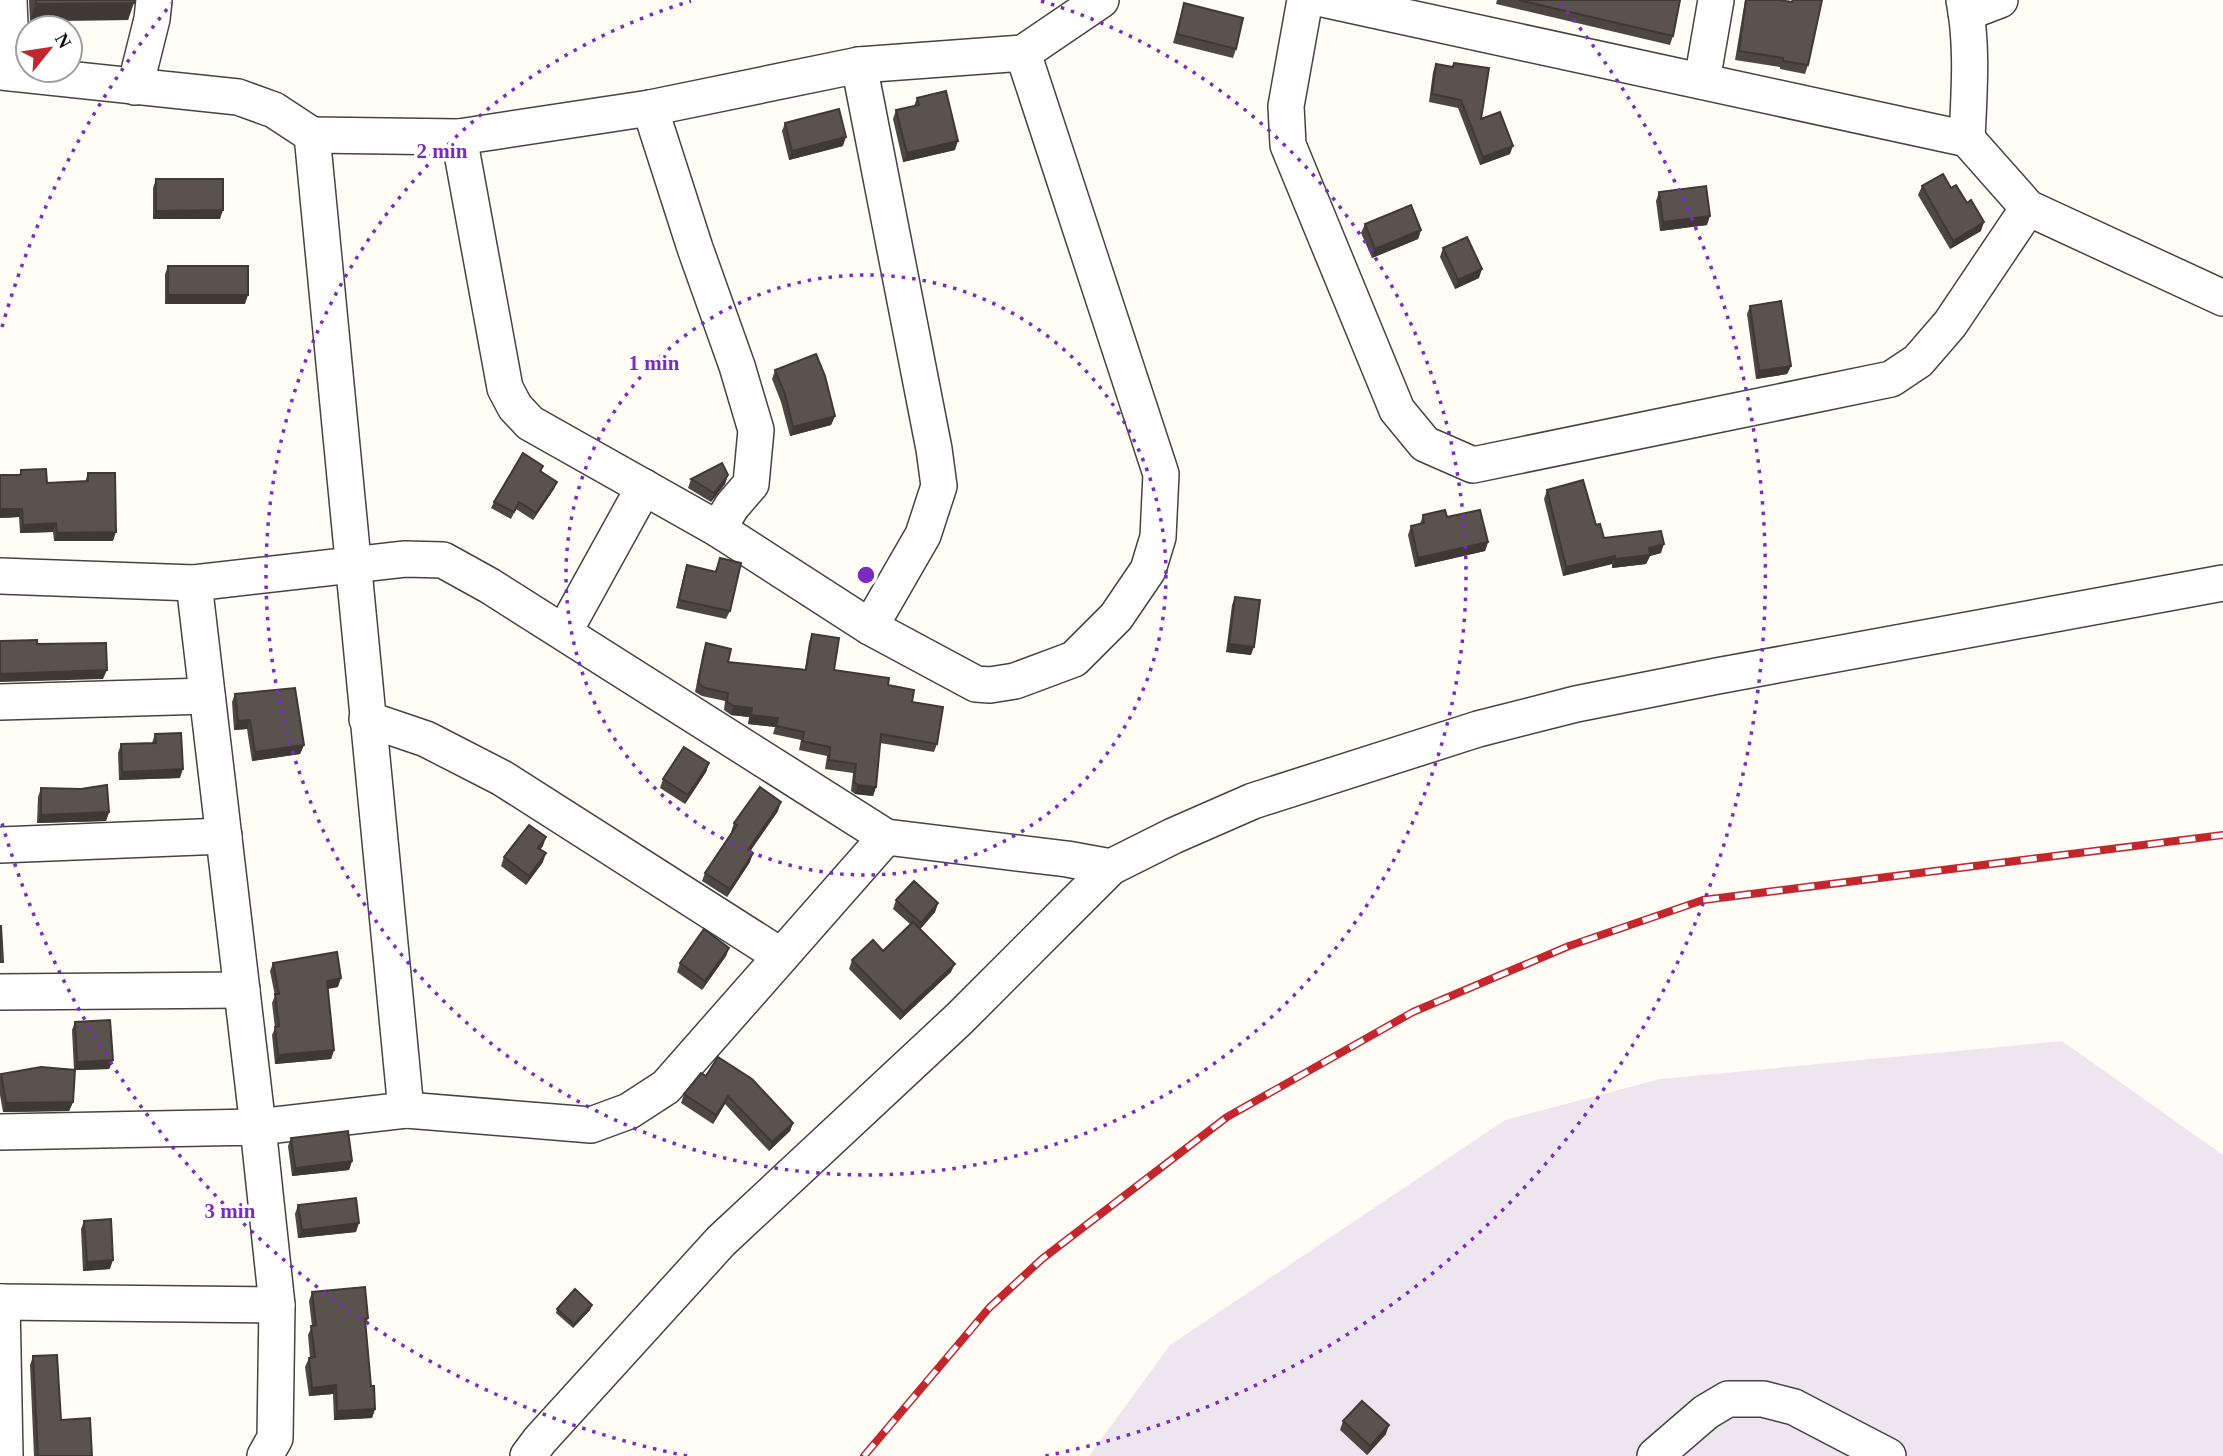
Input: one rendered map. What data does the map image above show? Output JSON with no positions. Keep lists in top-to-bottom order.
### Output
{
  "north": "top right",
  "rings": ["2 min", "1 min", "3 min"]
}
